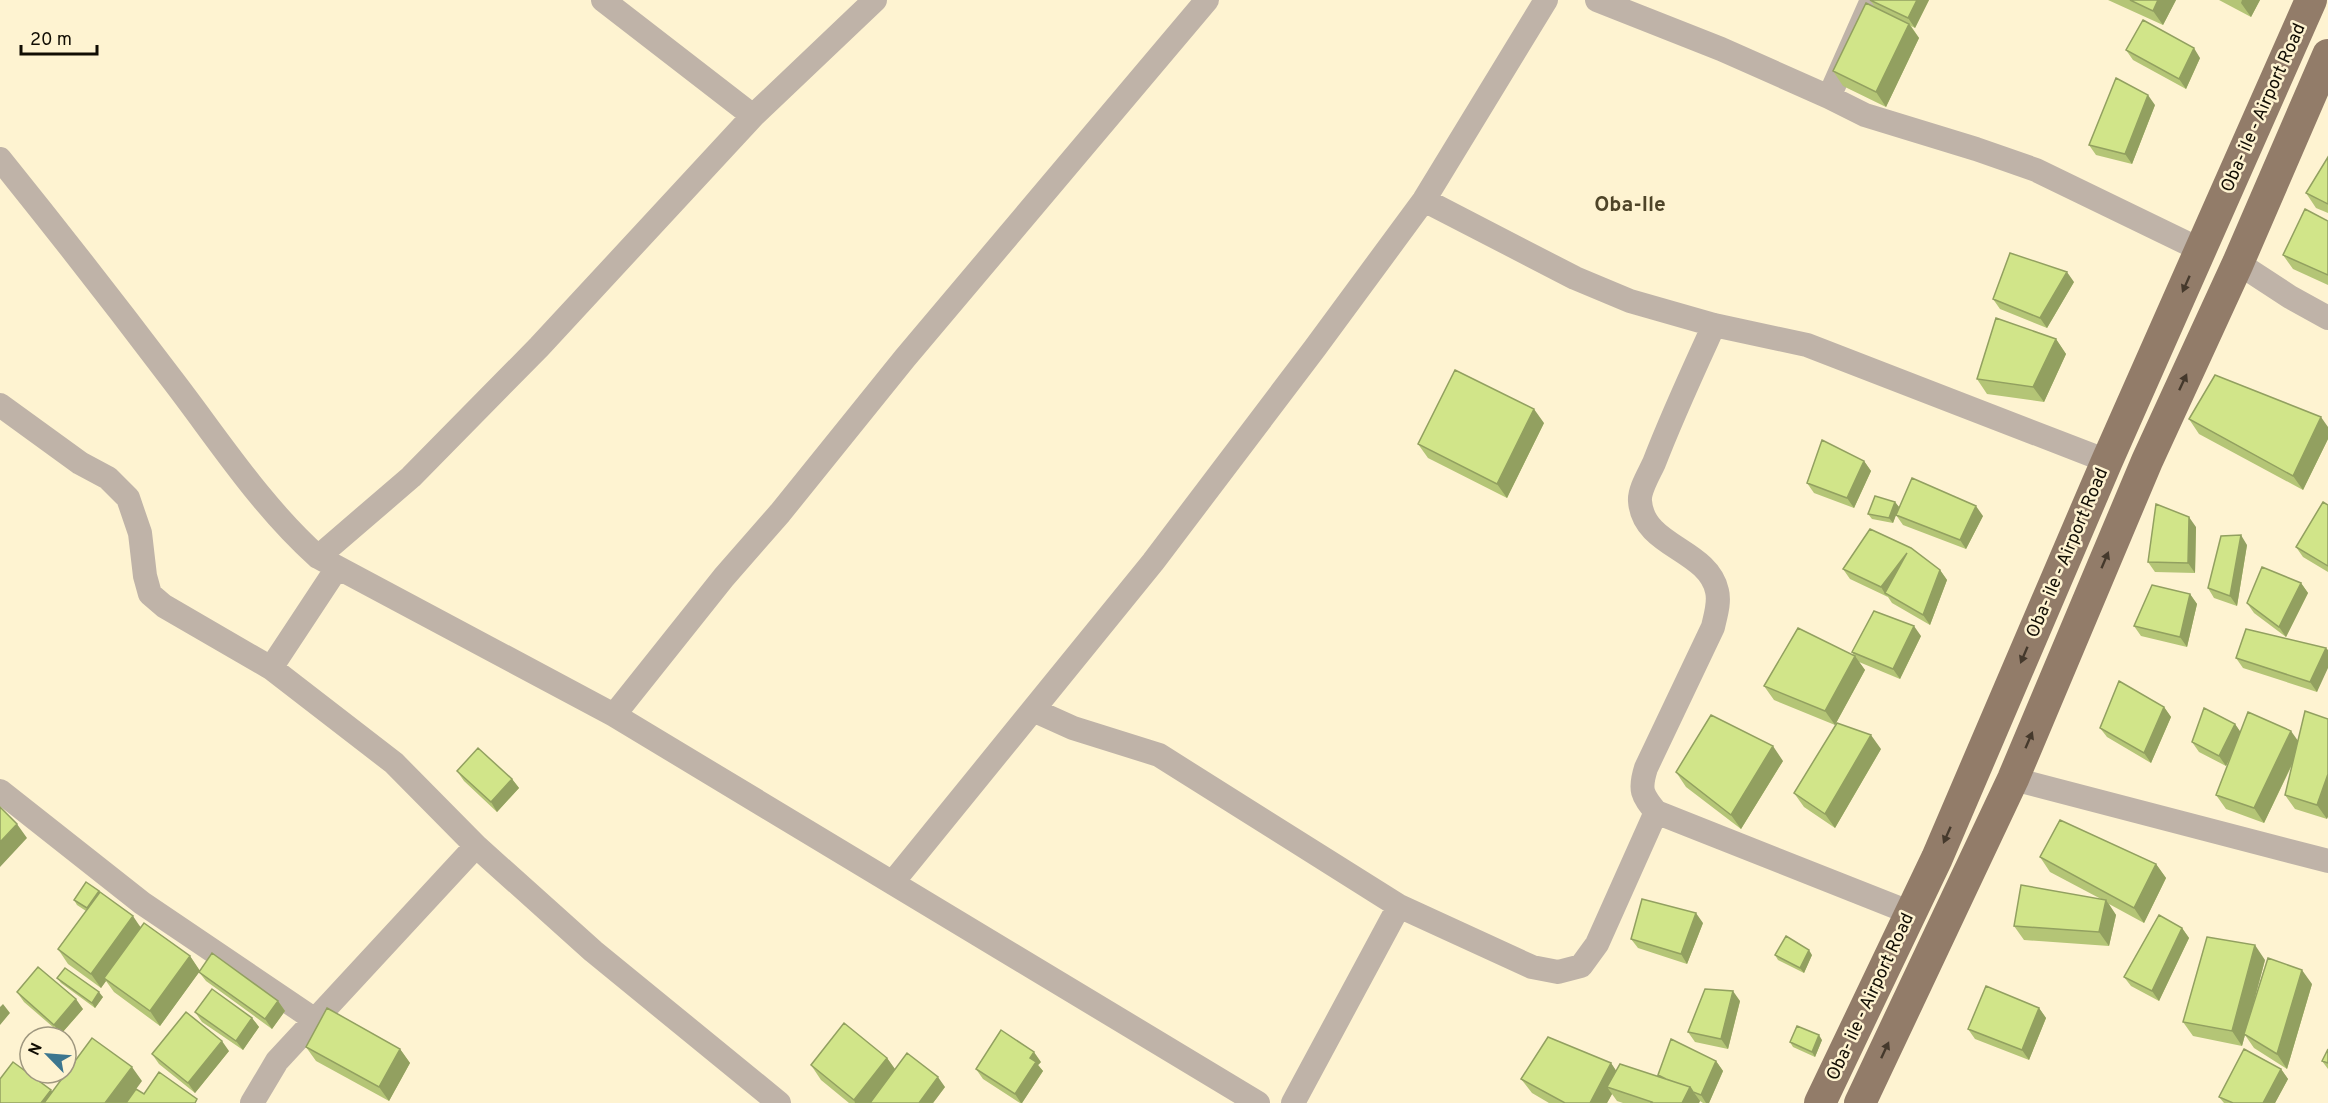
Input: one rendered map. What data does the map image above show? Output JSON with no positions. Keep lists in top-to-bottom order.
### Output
{
  "streets": {
    "main road": ["Oba- ile - Airport Road"]
  },
  "districts": ["Oba-Ile"],
  "scale_bar": "20 m",
  "north": "top left"
}
